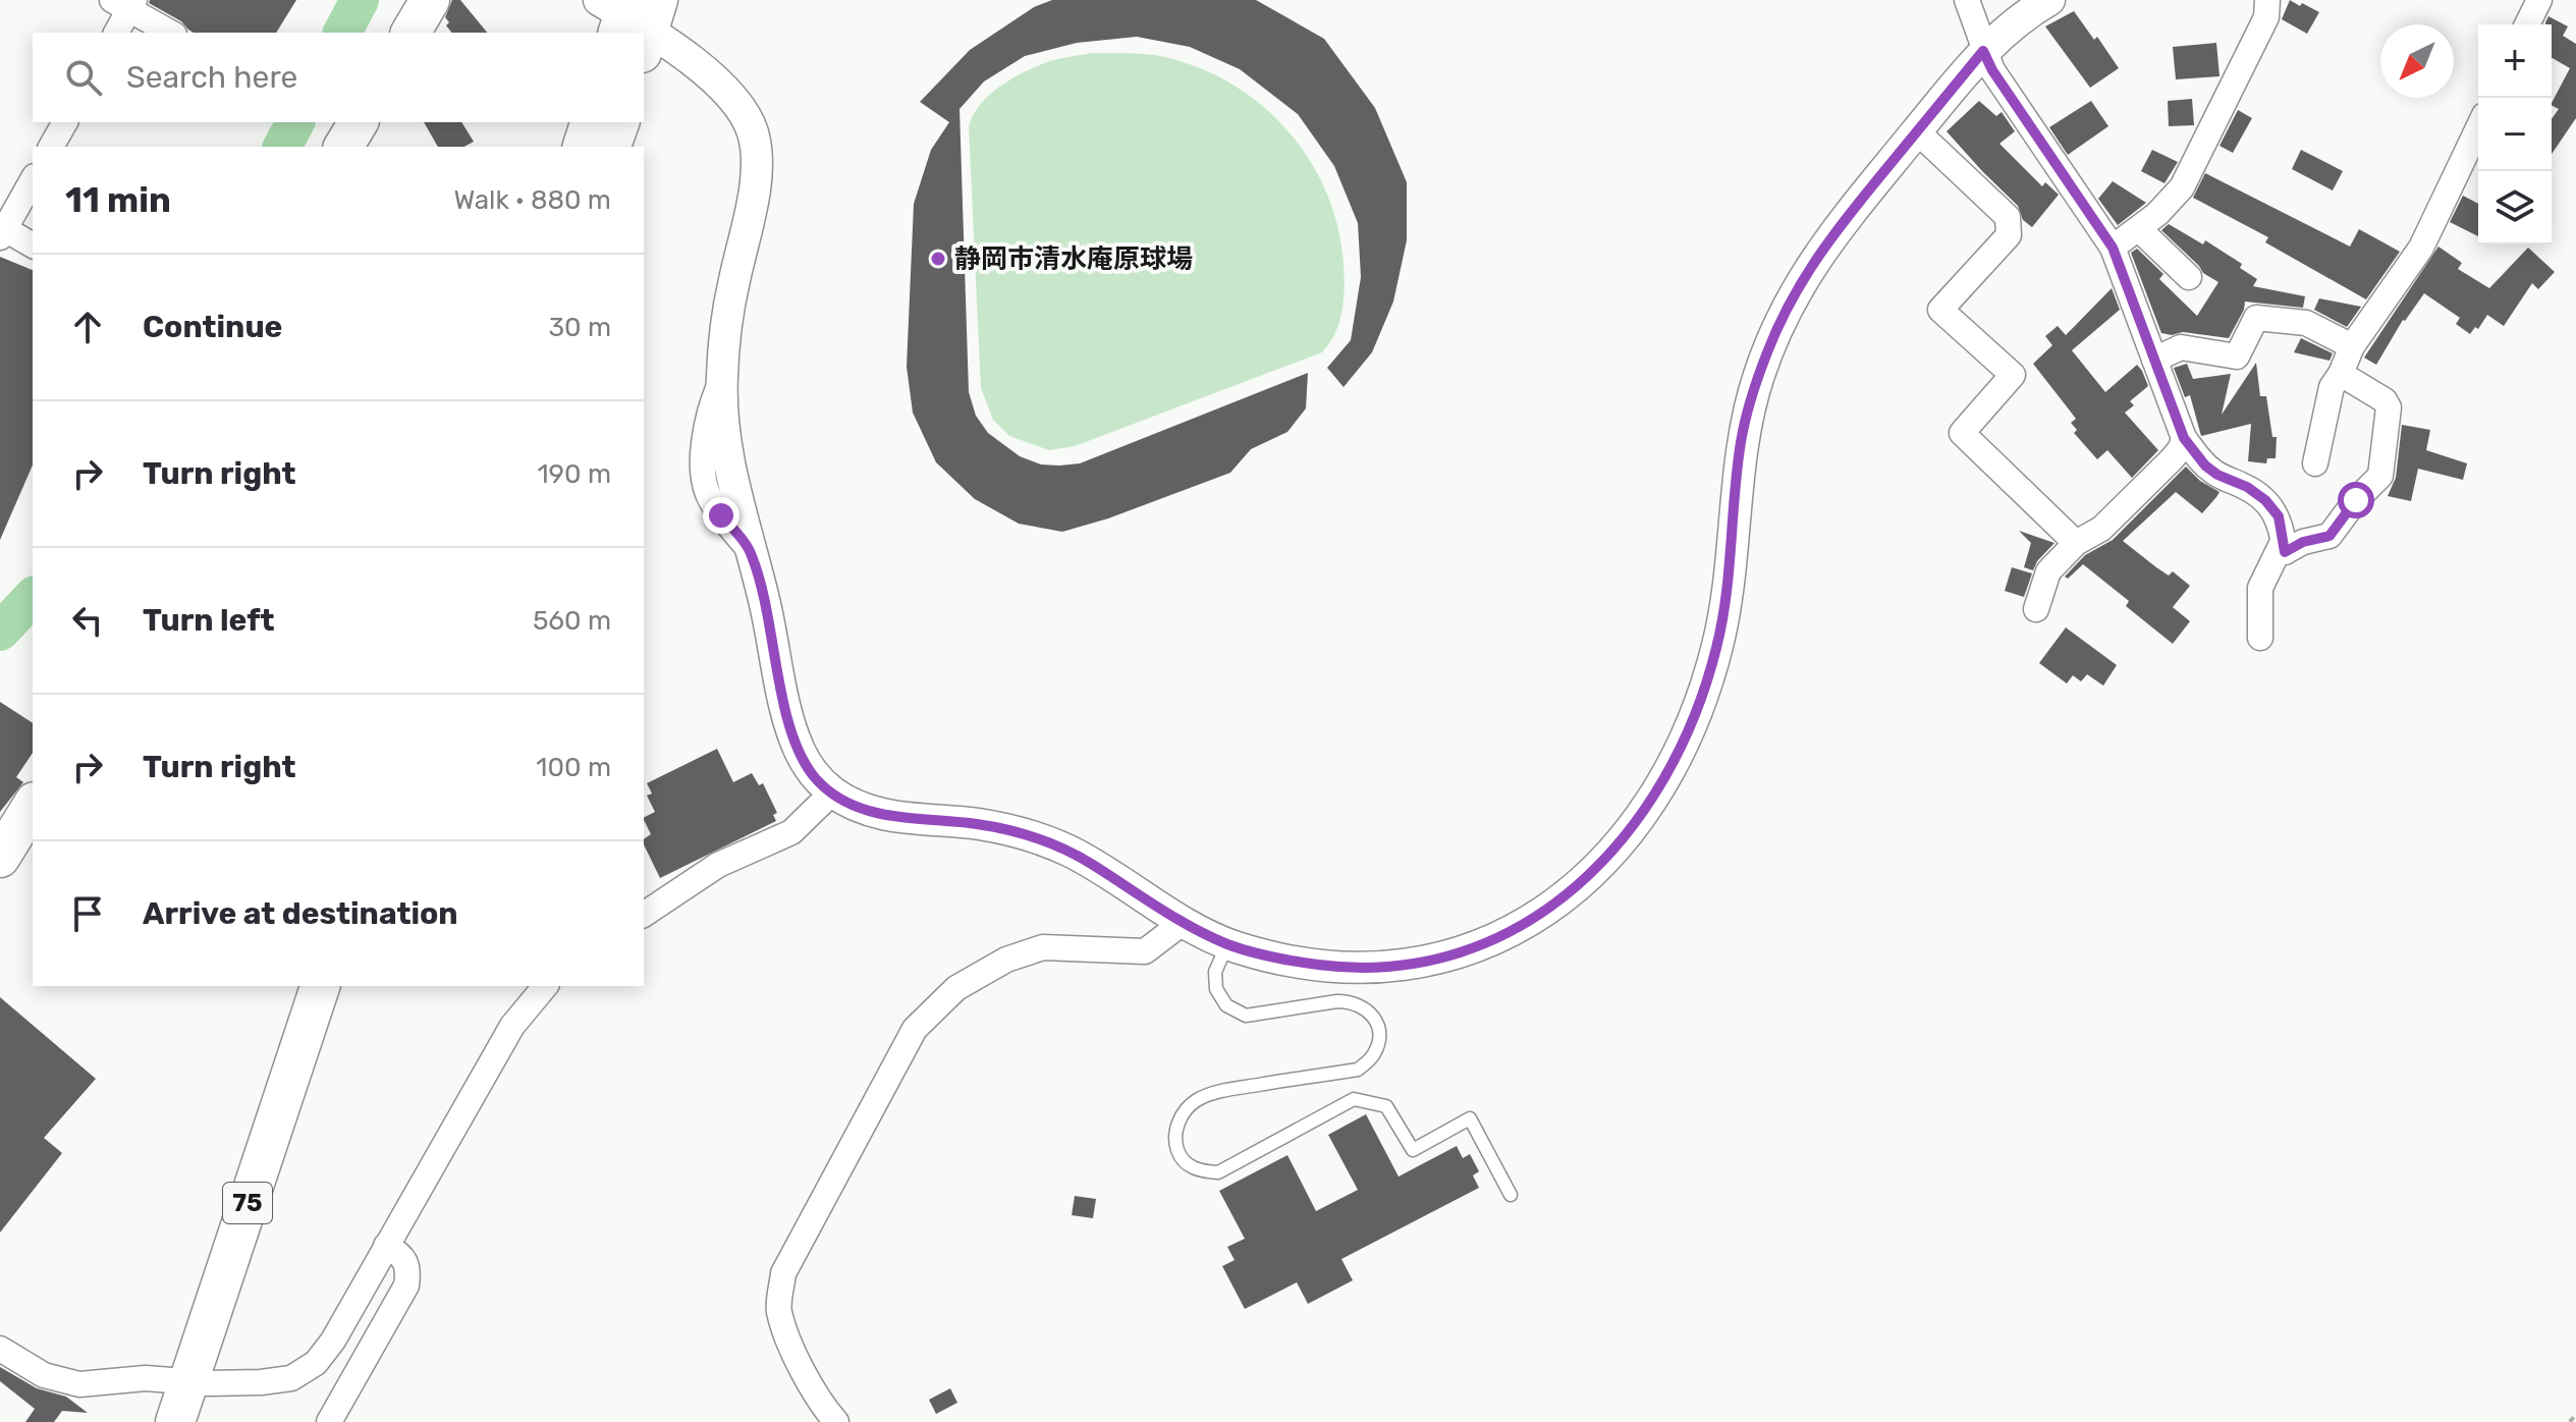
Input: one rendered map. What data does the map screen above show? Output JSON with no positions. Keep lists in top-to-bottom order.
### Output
{
  "streets": {
    "main road": ["75"]
  },
  "places": ["静岡市清水庵原球場"],
  "north": "bottom left",
  "page": {
    "map_buttons": ["+", "−"],
    "search": "Search here",
    "heading": ["11 min", "Walk · 880 m"],
    "list": [
      ["Continue", "30 m"],
      ["Turn right", "190 m"],
      ["Turn left", "560 m"],
      ["Turn right", "100 m"],
      "Arrive at destination"
    ]
  }
}
